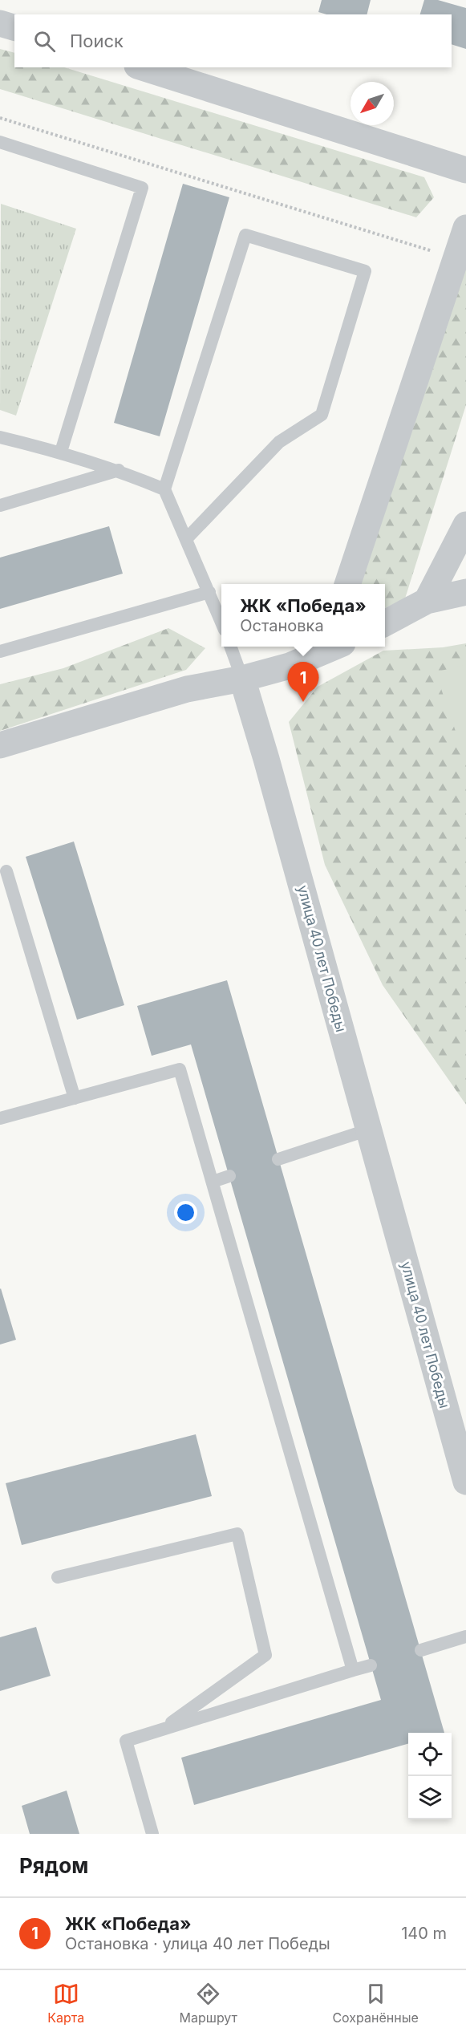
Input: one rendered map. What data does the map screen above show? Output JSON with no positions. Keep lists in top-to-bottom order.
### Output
{
  "streets": {
    "street": ["улица 40 лет Победы"]
  },
  "north": "bottom left",
  "page": {
    "search": "Поиск",
    "popup": ["ЖК «Победа»", "Остановка"],
    "pins": "1",
    "heading": "Рядом",
    "list": [
      {
        "mark": "1",
        "name": "ЖК «Победа»",
        "note": "Остановка · улица 40 лет Победы",
        "value": "140 m"
      }
    ],
    "nav": ["Карта", "Маршрут", "Сохранённые"]
  }
}
